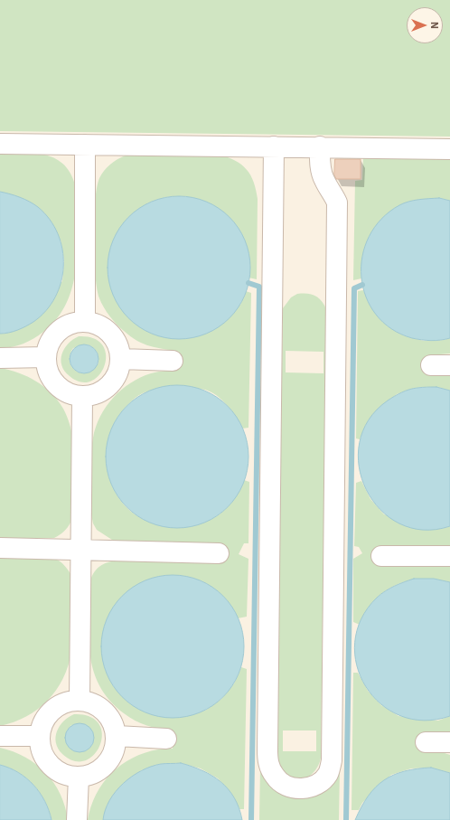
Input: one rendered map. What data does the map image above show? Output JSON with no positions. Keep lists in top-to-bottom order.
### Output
{
  "north": "right"
}
